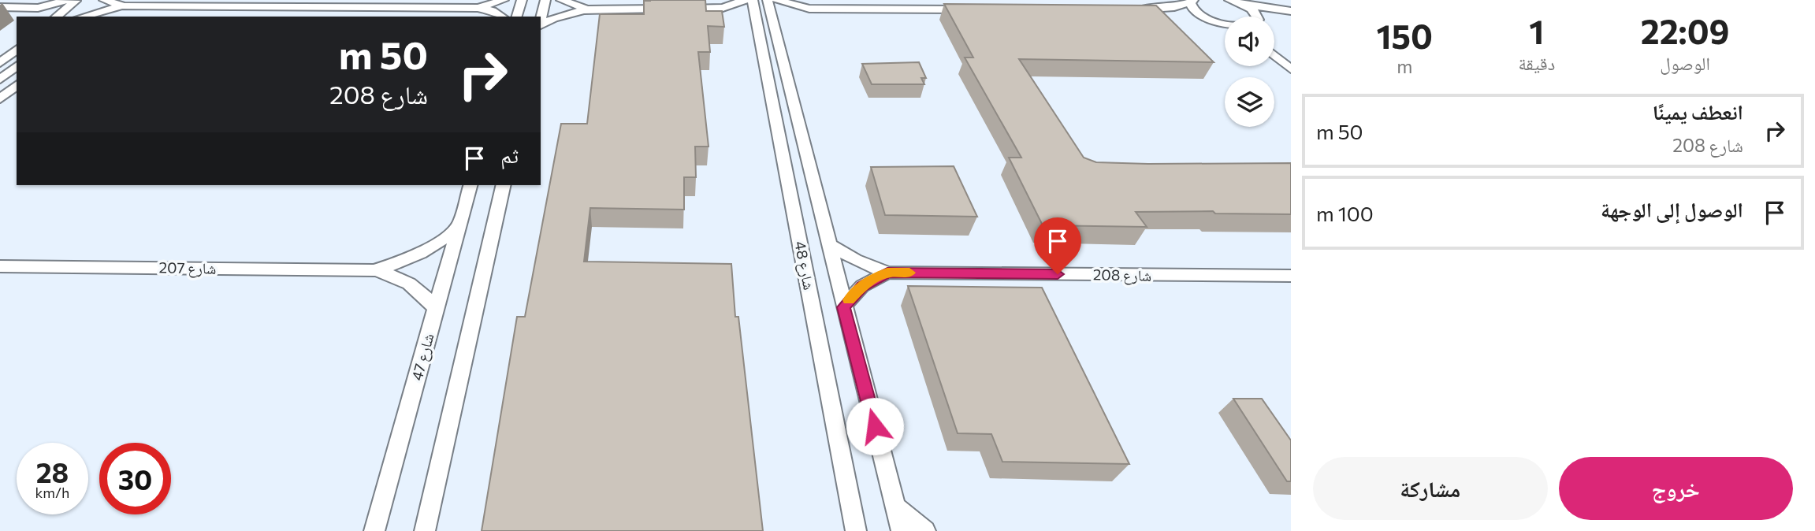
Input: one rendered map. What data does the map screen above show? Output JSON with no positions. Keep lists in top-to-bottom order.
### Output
{
  "streets": {
    "street": [
      "شارع 48",
      "شارع 207",
      "شارع 208",
      "شارع 47"
    ]
  },
  "crossings": [
    ["شارع 48", "شارع 208"],
    ["شارع 207", "شارع 47"]
  ],
  "page": {
    "eta": [
      "22:09",
      "الوصول",
      "1",
      "دقيقة",
      "150",
      "m"
    ],
    "turn": ["50 m", "شارع 208"],
    "list": [
      {
        "name": "انعطف يمينًا",
        "note": "شارع 208",
        "value": "50 m"
      },
      {
        "name": "الوصول إلى الوجهة",
        "value": "100 m"
      }
    ],
    "then": "ثم",
    "speed": "28 km/h",
    "limit": "30",
    "buttons": ["خروج", "مشاركة"]
  }
}
